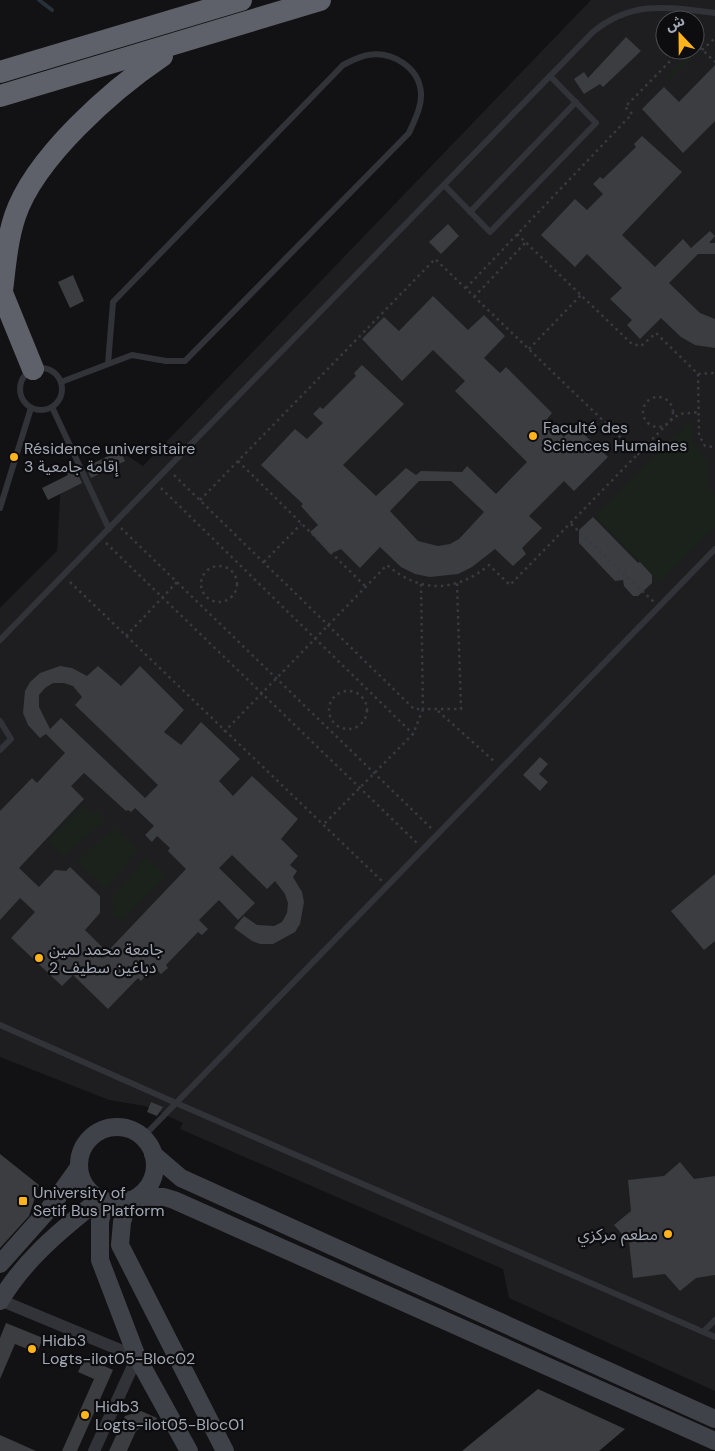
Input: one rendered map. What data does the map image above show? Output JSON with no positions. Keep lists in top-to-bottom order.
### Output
{
  "places": {
    "other": [
      "Faculté des Sciences Humaines",
      "Résidence universitaire إقامة جامعية 3",
      "جامعة محمد لمين دباغين سطيف 2",
      "مطعم مركزي",
      "Hidb3 Logts-ilot05-Bloc02",
      "Hidb3 Logts-ilot05-Bloc01"
    ],
    "transit": ["University of Setif Bus Platform"]
  },
  "north": "top"
}
